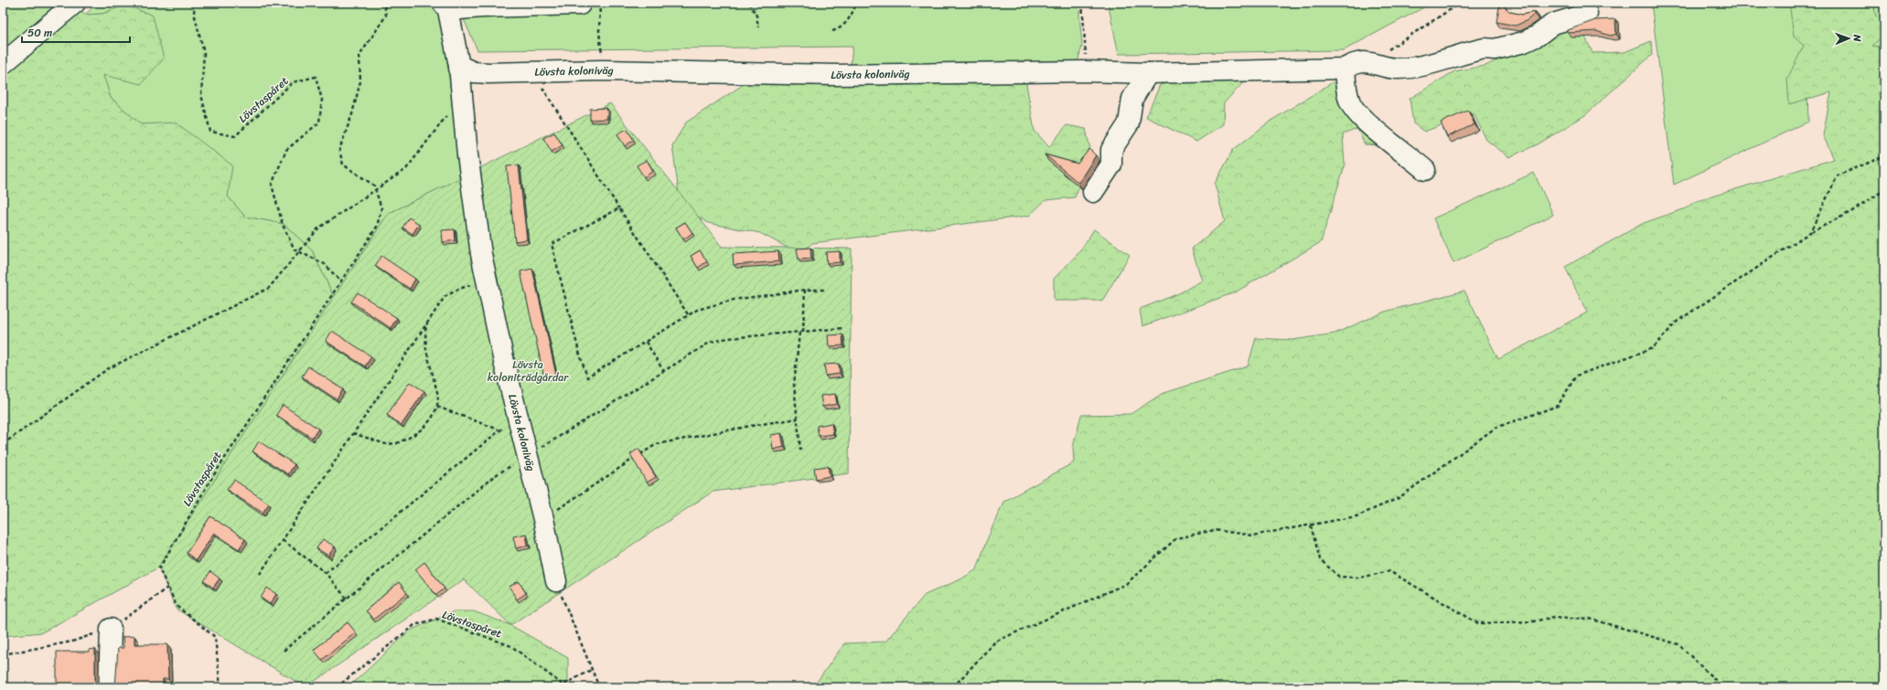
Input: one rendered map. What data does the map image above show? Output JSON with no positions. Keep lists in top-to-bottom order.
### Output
{
  "streets": {
    "street": ["Lövsta koloniväg"],
    "path": ["Lövstaspåret"]
  },
  "parks": ["Lövsta koloniträdgårdar"],
  "scale_bar": "50 m",
  "north": "right"
}
